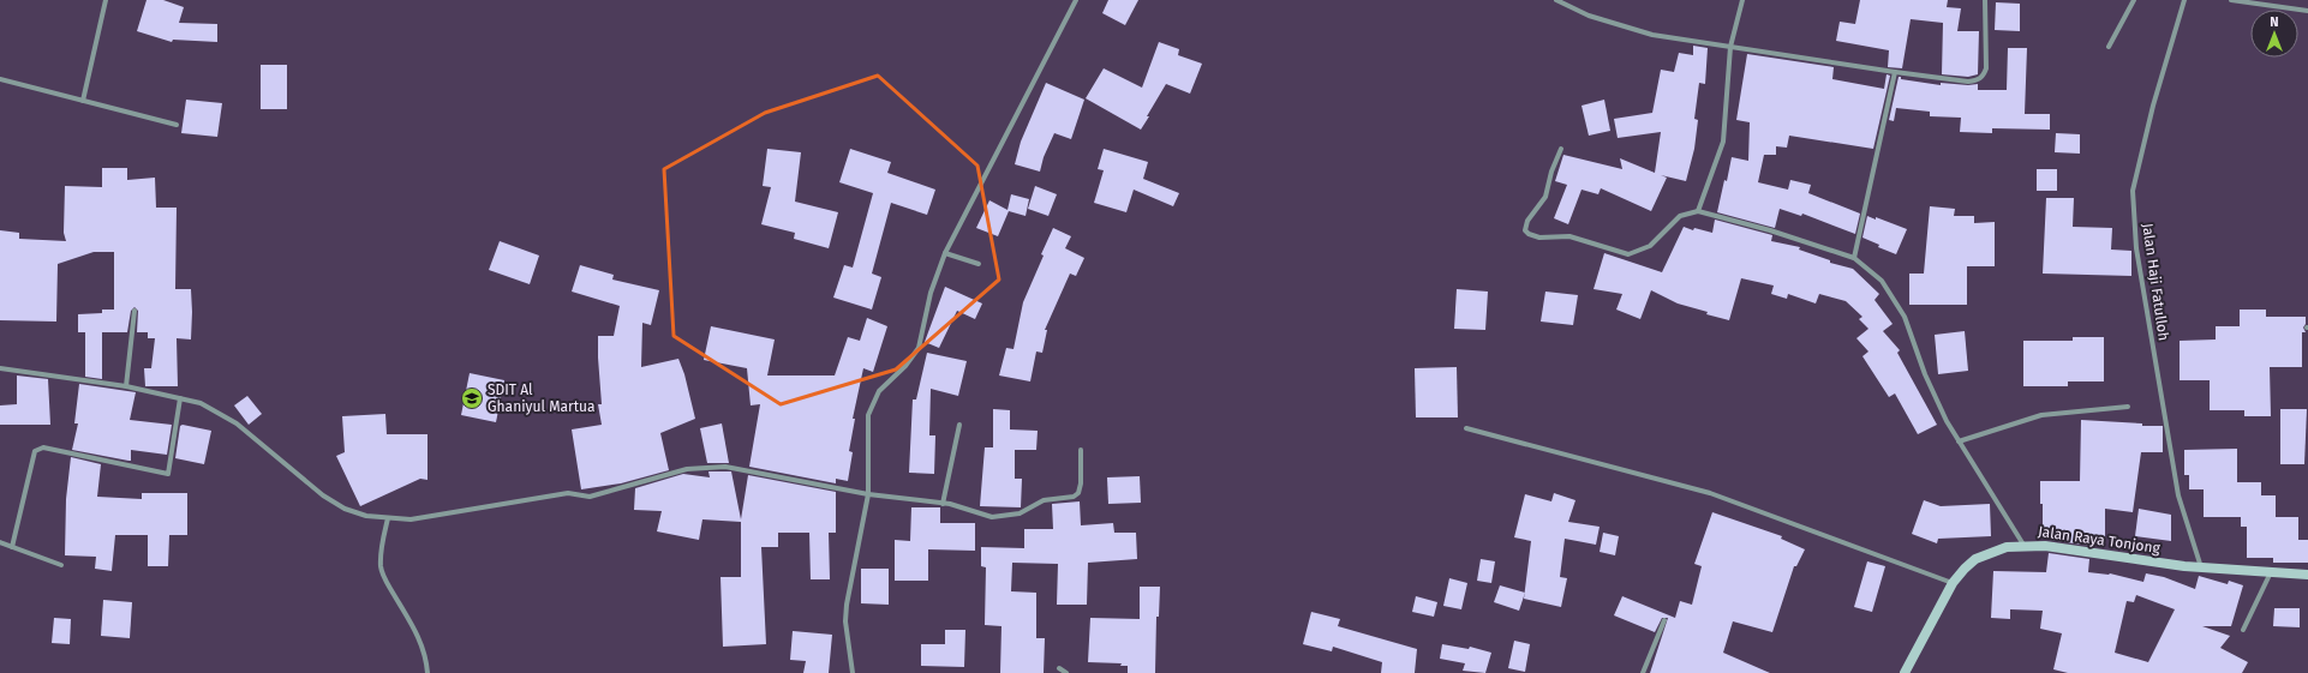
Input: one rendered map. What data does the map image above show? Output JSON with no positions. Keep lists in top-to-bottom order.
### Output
{
  "streets": {
    "main road": ["Jalan Raya Tonjong"],
    "street": ["Jalan Haji Fatulloh"]
  },
  "crossings": [
    ["Jalan Haji Fatulloh", "Jalan Raya Tonjong"]
  ],
  "places": {
    "school or university": ["SDIT Al Ghaniyul Martua"]
  },
  "north": "top"
}
